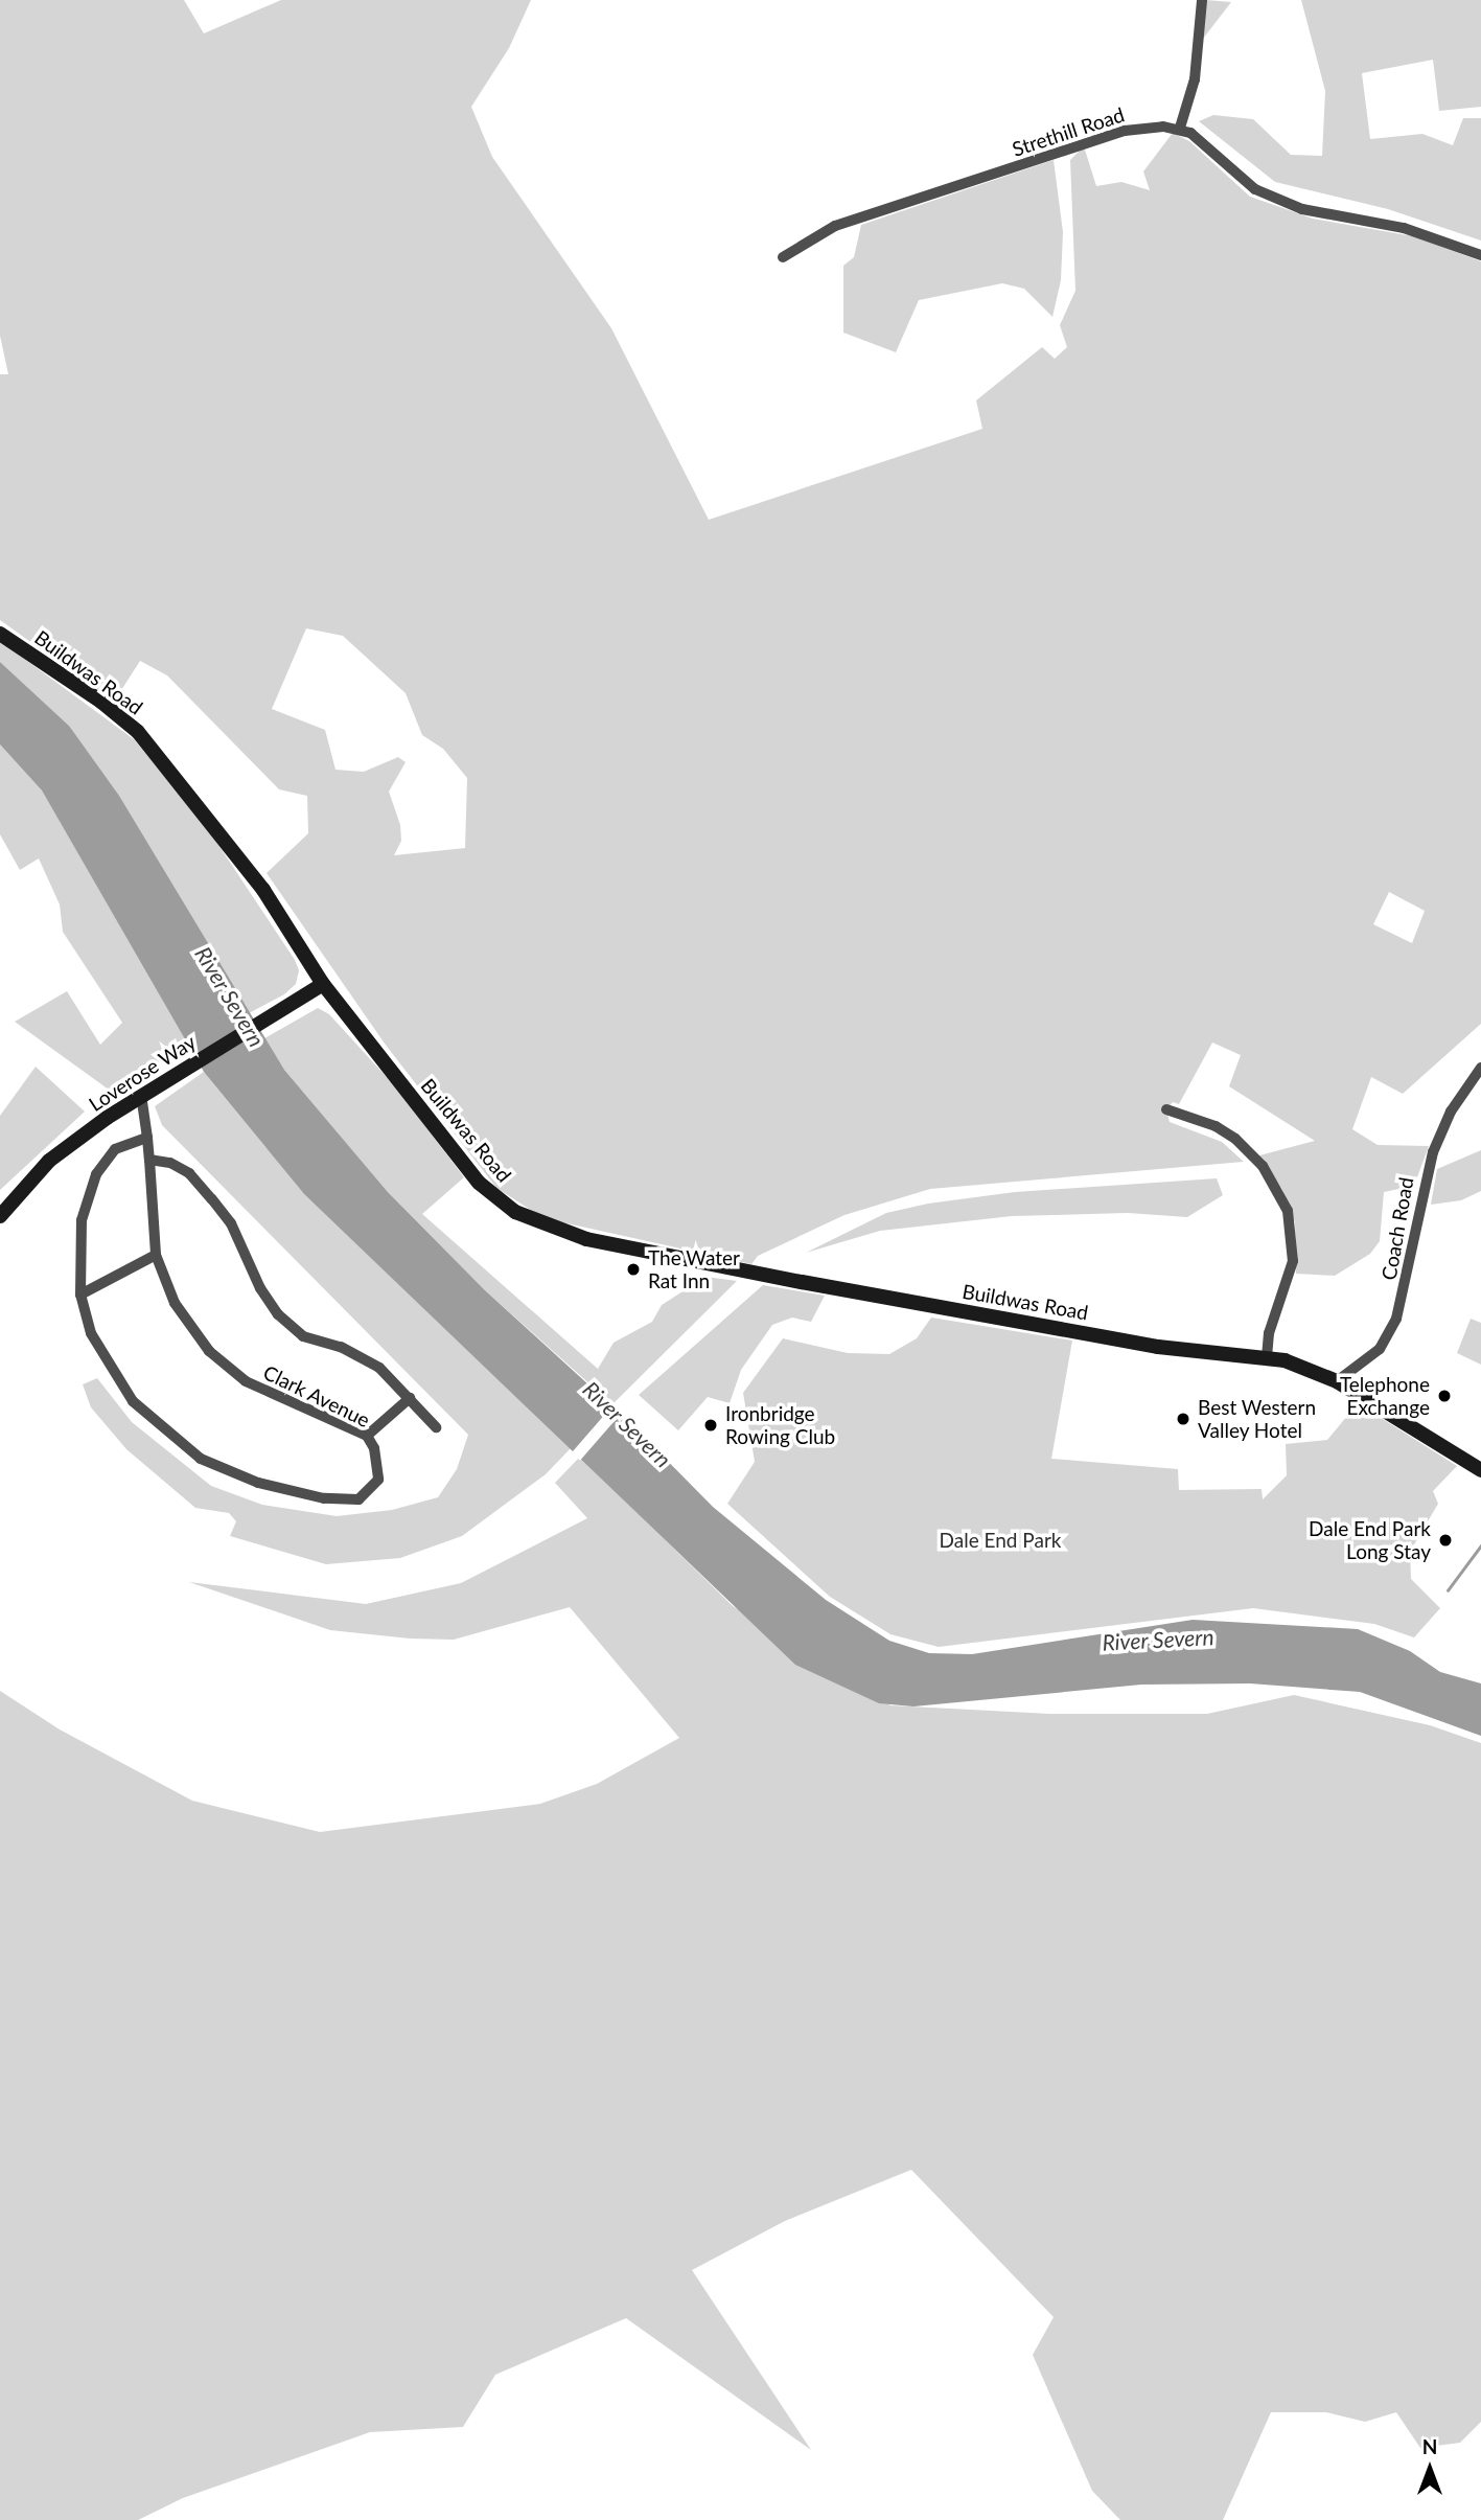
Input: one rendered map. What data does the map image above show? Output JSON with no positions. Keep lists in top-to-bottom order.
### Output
{
  "streets": {
    "street": [
      "Strethill Road",
      "Buildwas Road",
      "Loverose Way",
      "Coach Road",
      "Clark Avenue"
    ]
  },
  "crossings": [
    ["Buildwas Road", "Loverose Way"],
    ["Buildwas Road", "Coach Road"],
    ["Loverose Way", "Clark Avenue"]
  ],
  "water": ["River Severn"],
  "parks": ["Dale End Park"],
  "places": [
    "The Water Rat Inn",
    "Telephone Exchange",
    "Best Western Valley Hotel",
    "Ironbridge Rowing Club",
    "Dale End Park Long Stay"
  ],
  "north": "top"
}
